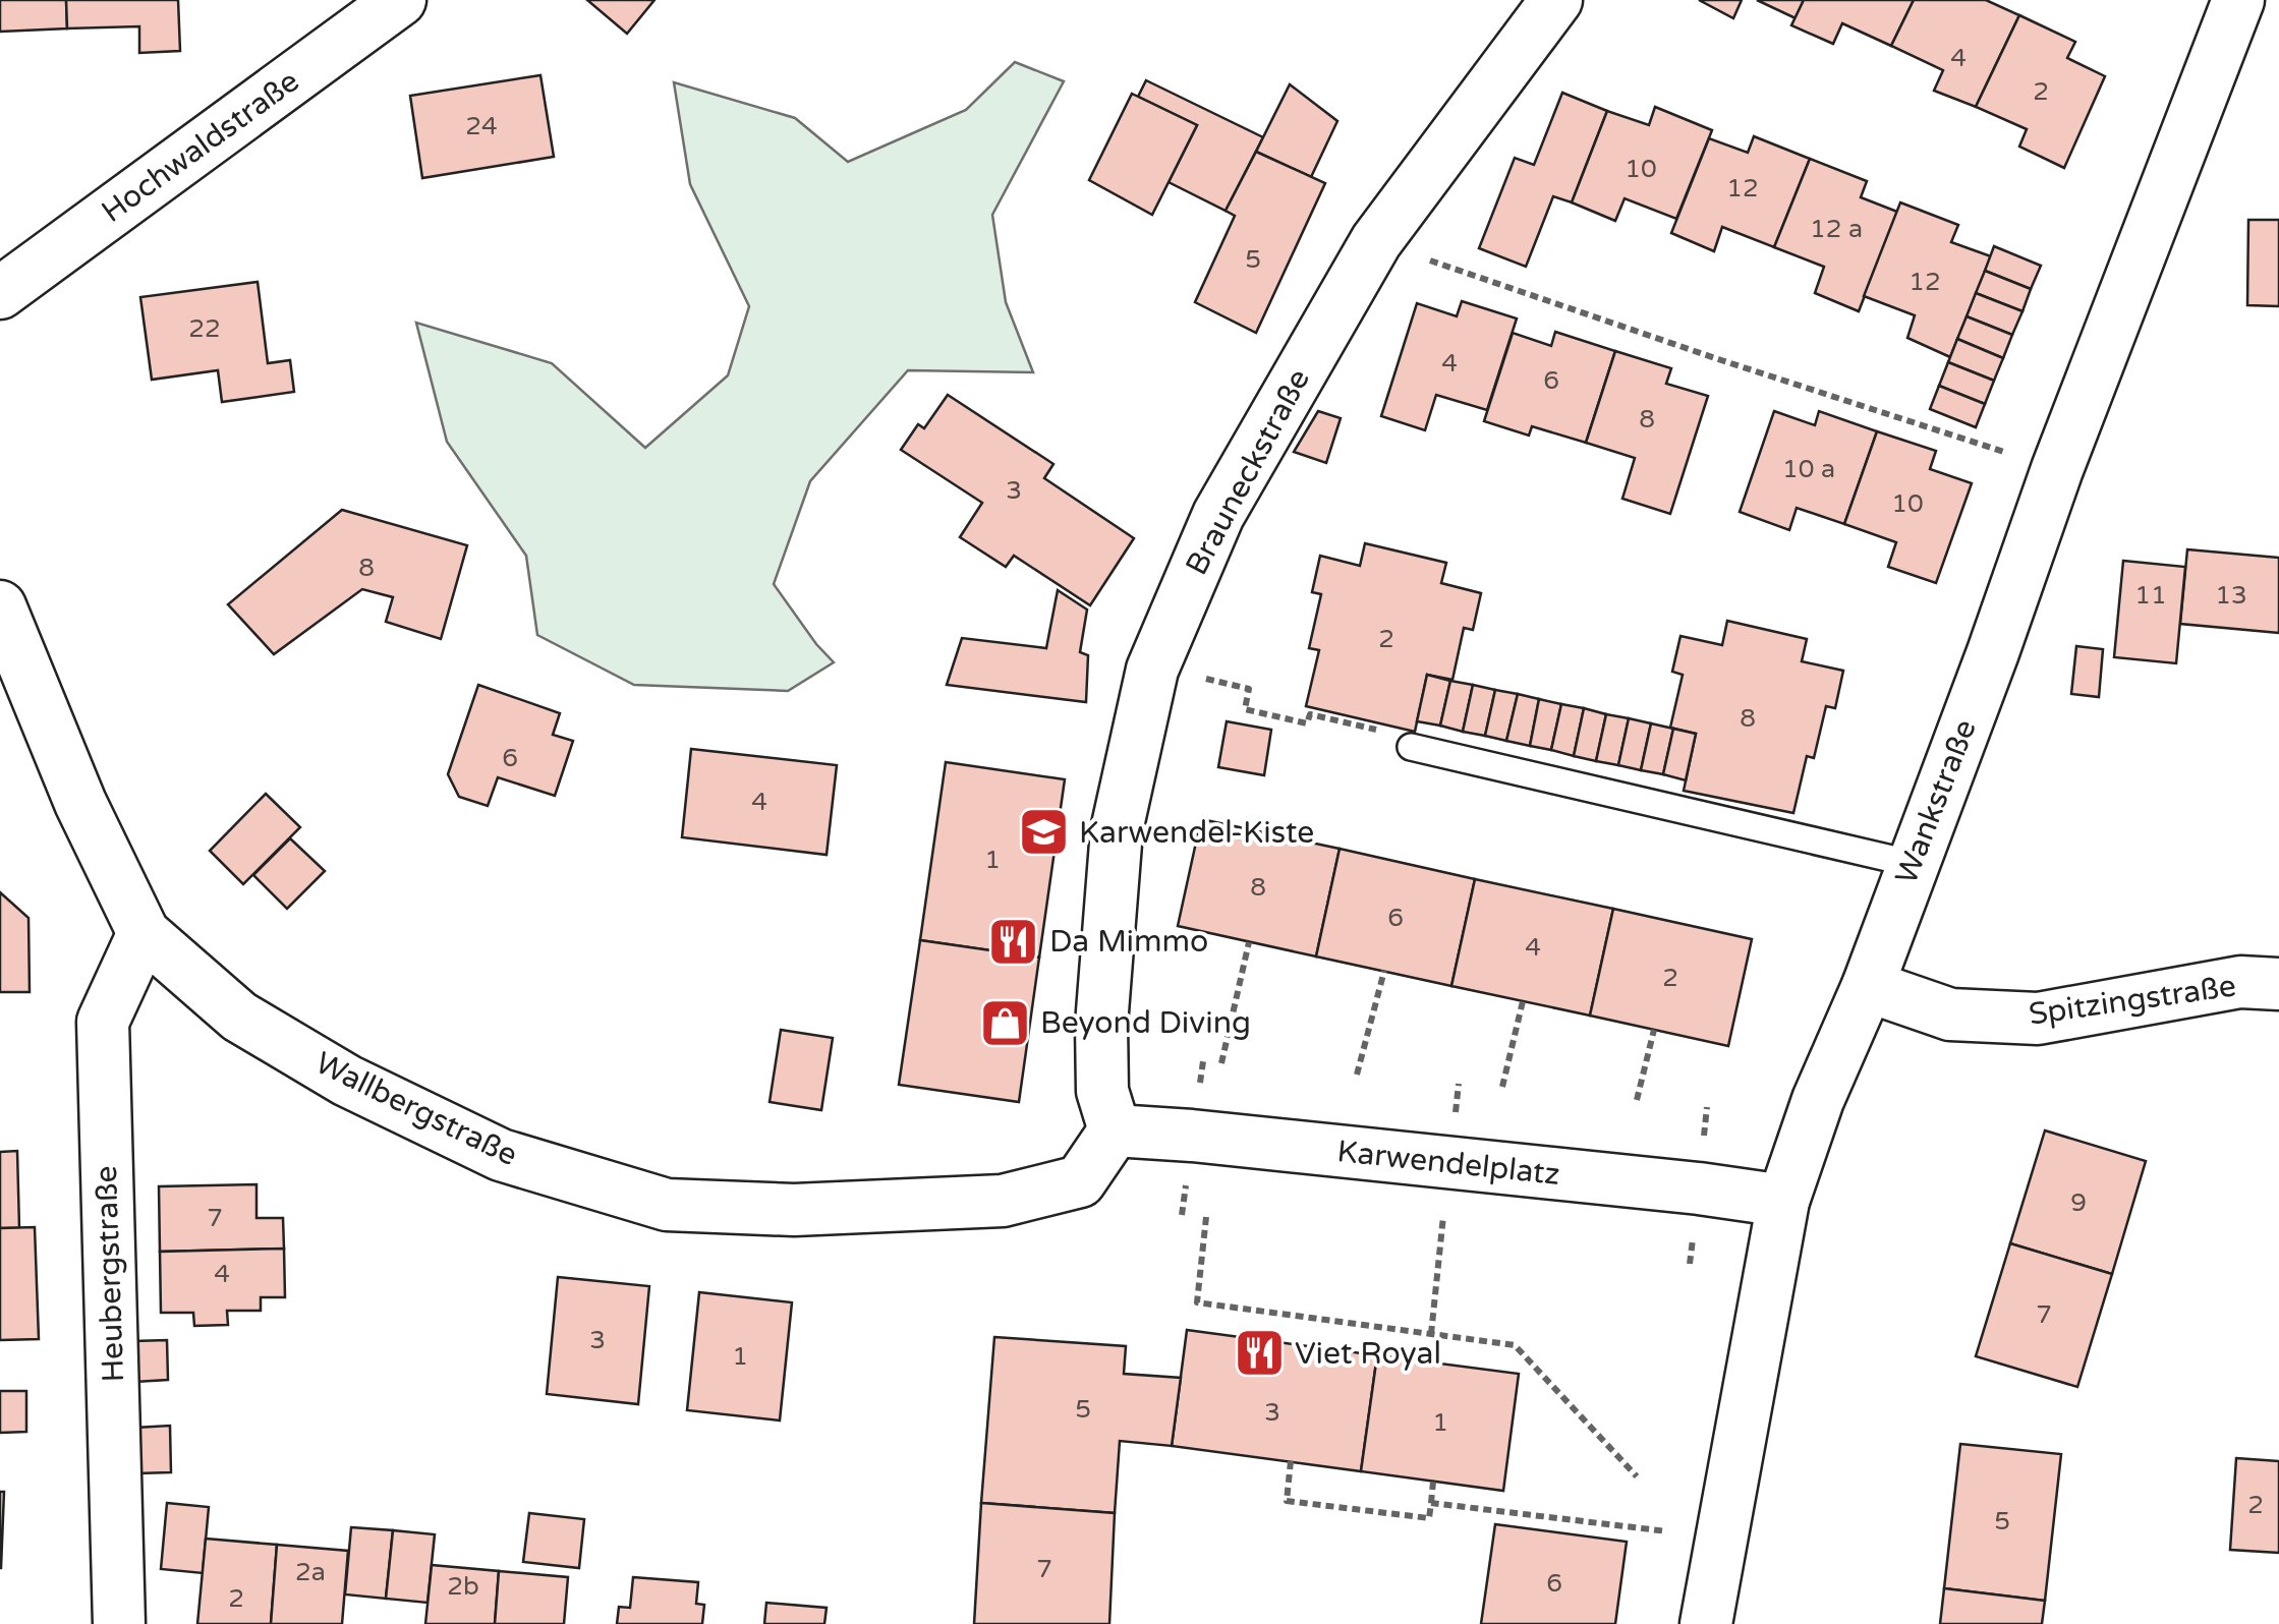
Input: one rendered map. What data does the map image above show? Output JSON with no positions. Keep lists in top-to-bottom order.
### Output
{
  "streets": {
    "street": [
      "Hochwaldstraße",
      "Brauneckstraße",
      "Wankstraße",
      "Spitzingstraße",
      "Wallbergstraße",
      "Karwendelplatz",
      "Heubergstraße"
    ]
  },
  "crossings": [
    ["Brauneckstraße", "Wallbergstraße"],
    ["Brauneckstraße", "Karwendelplatz"],
    ["Wankstraße", "Spitzingstraße"],
    ["Wankstraße", "Karwendelplatz"],
    ["Wallbergstraße", "Karwendelplatz"],
    ["Wallbergstraße", "Heubergstraße"]
  ],
  "places": {
    "school or university": ["Karwendel-Kiste"],
    "restaurant": ["Da Mimmo", "Viet Royal"],
    "shop": ["Beyond Diving"]
  },
  "house_numbers": [
    "4",
    "2",
    "24",
    "10",
    "12",
    "12 a",
    "5",
    "12",
    "22",
    "4",
    "6",
    "8",
    "10 a",
    "3",
    "10",
    "8",
    "11",
    "13",
    "2",
    "8",
    "6",
    "4",
    "1",
    "8",
    "6",
    "4",
    "2",
    "9",
    "7",
    "4",
    "7",
    "3",
    "1",
    "5",
    "3",
    "1",
    "2",
    "5",
    "7",
    "2a",
    "6",
    "2b",
    "2"
  ]
}
